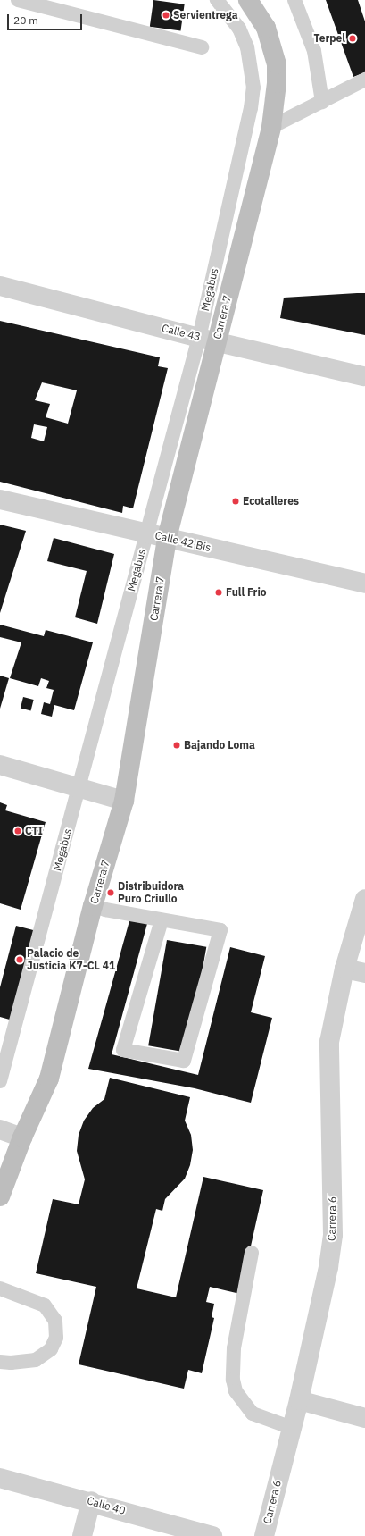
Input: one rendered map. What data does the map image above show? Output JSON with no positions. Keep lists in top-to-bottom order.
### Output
{
  "streets": {
    "main road": ["Carrera 7"],
    "street": [
      "Calle 43",
      "Calle 42 Bis",
      "Carrera 6",
      "Calle 40"
    ],
    "lane": ["Megabus"]
  },
  "crossings": [
    ["Megabus", "Carrera 7"],
    ["Megabus", "Calle 43"],
    ["Megabus", "Calle 42 Bis"],
    ["Carrera 7", "Calle 43"],
    ["Carrera 7", "Calle 42 Bis"]
  ],
  "places": [
    "Servientrega",
    "Terpel",
    "Ecotalleres",
    "Full Frio",
    "Bajando Loma",
    "CTI",
    "Distribuidora Puro Criullo",
    "Palacio de Justicia K7-CL 41"
  ],
  "scale_bar": "20 m"
}
